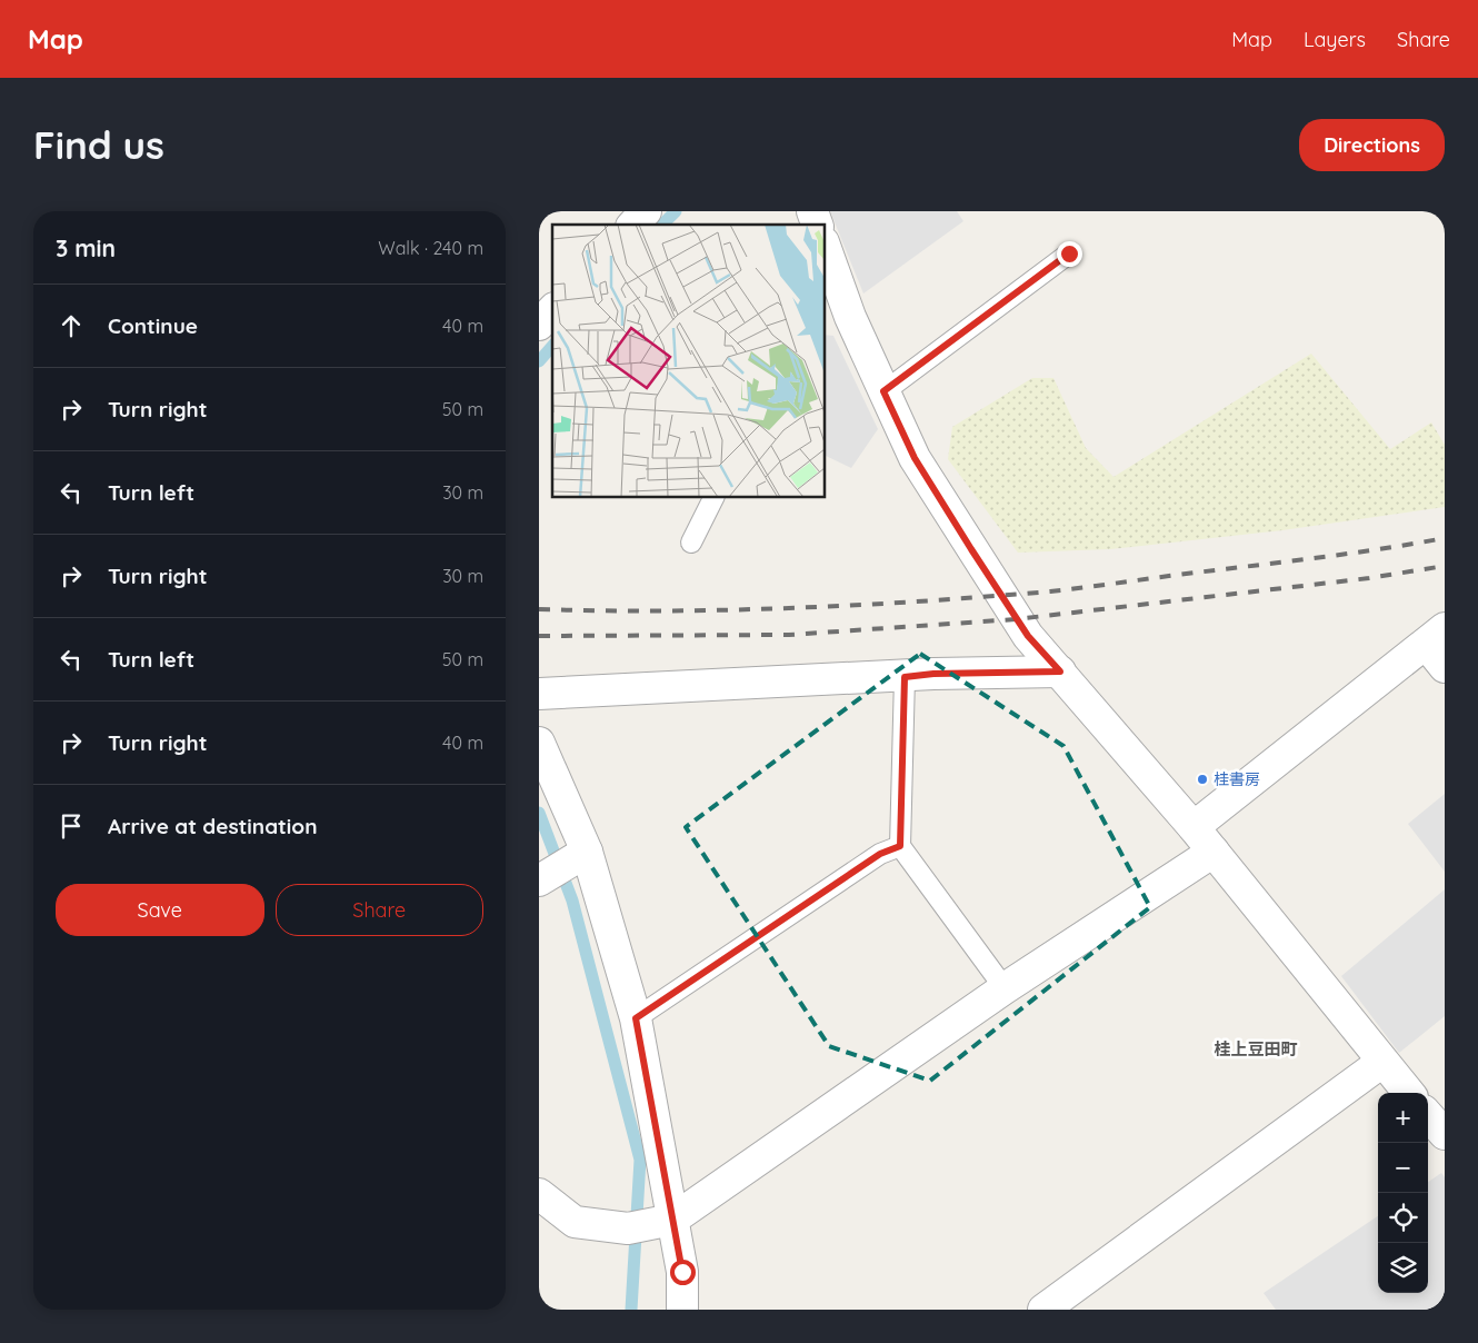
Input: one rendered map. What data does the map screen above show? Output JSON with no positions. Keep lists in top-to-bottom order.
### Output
{
  "districts": ["桂上豆田町"],
  "places": ["桂書房"],
  "page": {
    "header": "Map",
    "nav": ["Map", "Layers", "Share"],
    "buttons": [
      "Directions",
      ["Save", "Share"]
    ],
    "title": "Find us",
    "heading": ["3 min", "Walk · 240 m"],
    "list": [
      ["Continue", "40 m"],
      ["Turn right", "50 m"],
      ["Turn left", "30 m"],
      ["Turn right", "30 m"],
      ["Turn left", "50 m"],
      ["Turn right", "40 m"],
      "Arrive at destination"
    ],
    "map_buttons": ["+", "−"]
  }
}
